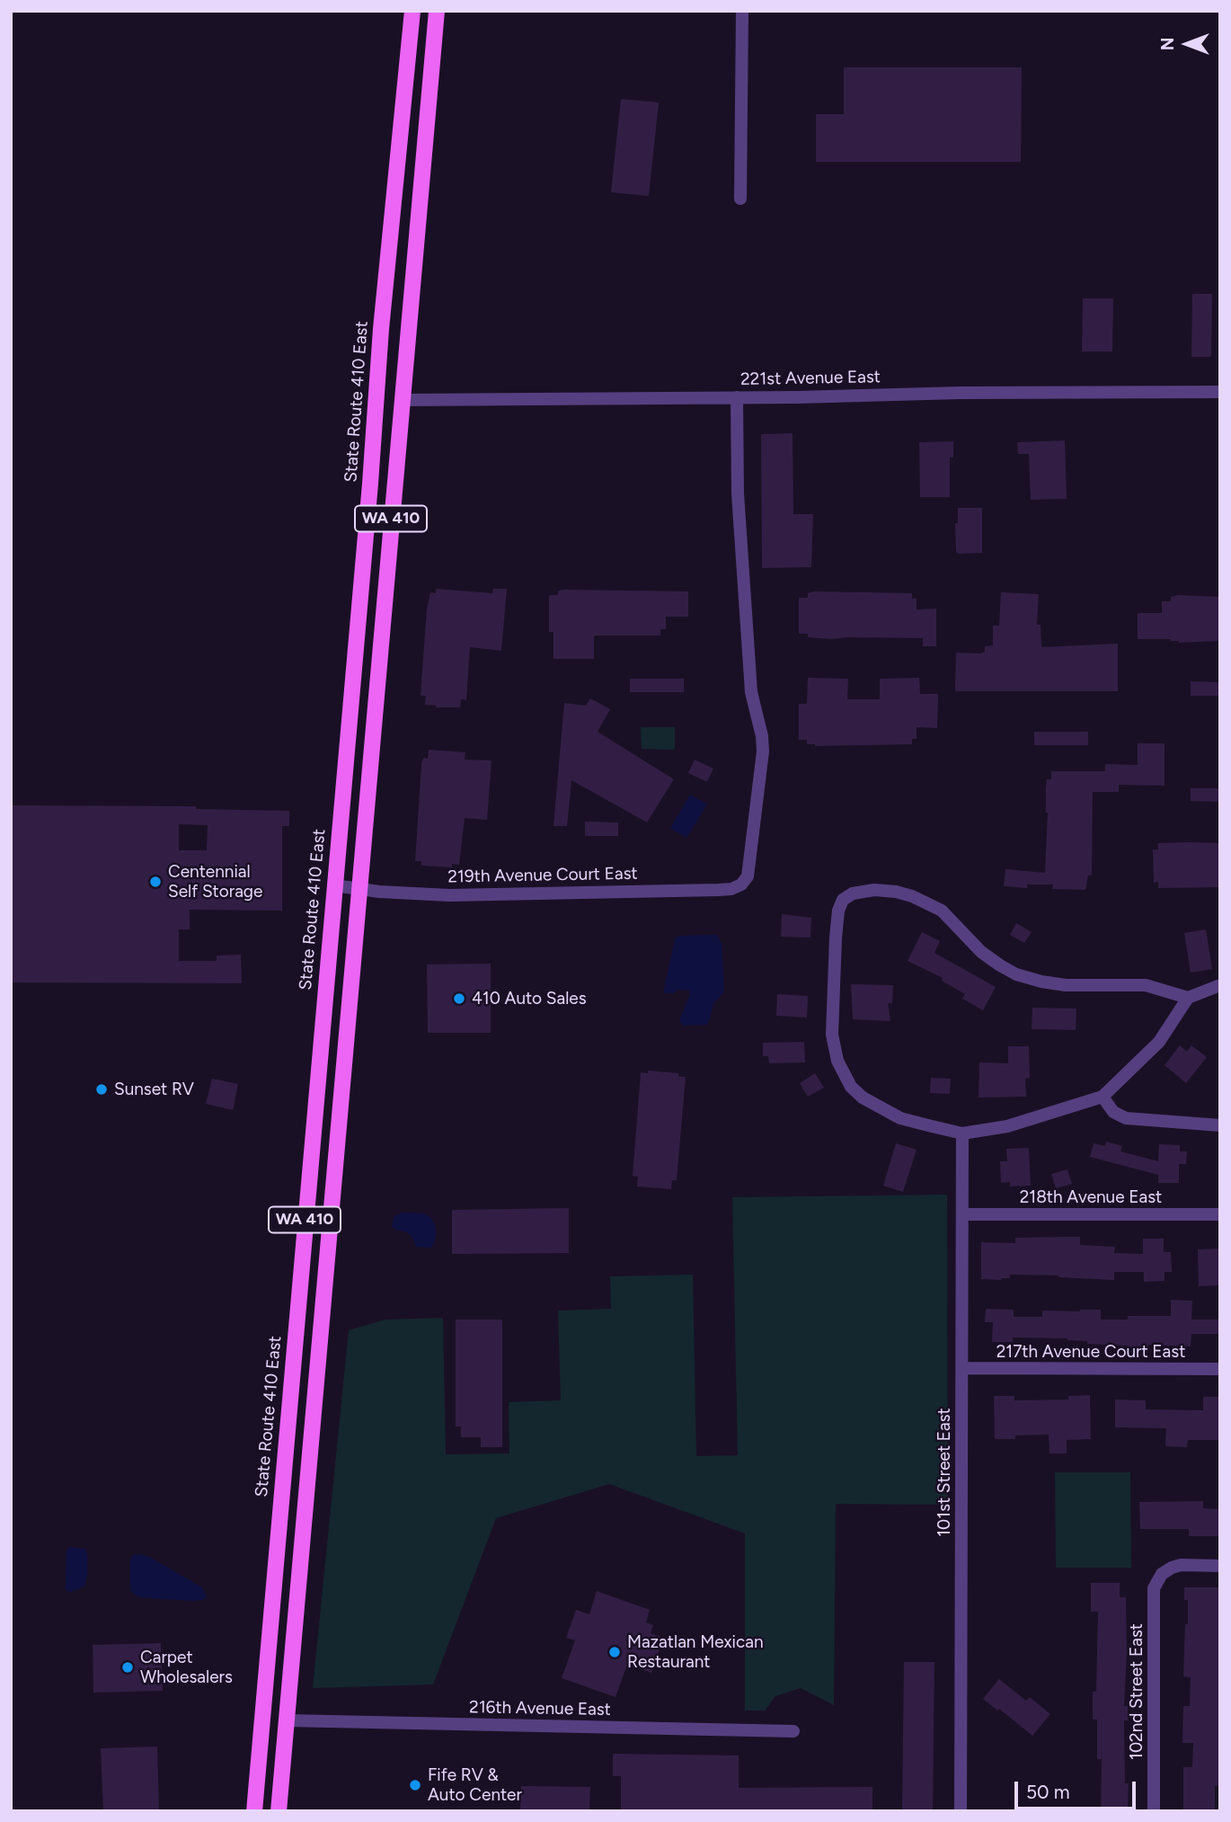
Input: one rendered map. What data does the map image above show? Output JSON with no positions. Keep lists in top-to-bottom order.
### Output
{
  "streets": {
    "main road": ["State Route 410 East", "WA 410"],
    "street": [
      "221st Avenue East",
      "219th Avenue Court East",
      "218th Avenue East",
      "217th Avenue Court East",
      "101st Street East",
      "102nd Street East",
      "216th Avenue East"
    ]
  },
  "crossings": [
    ["221st Avenue East", "WA 410"],
    ["221st Avenue East", "219th Avenue Court East"],
    ["State Route 410 East", "219th Avenue Court East"],
    ["WA 410", "219th Avenue Court East"],
    ["WA 410", "216th Avenue East"],
    ["218th Avenue East", "101st Street East"],
    ["217th Avenue Court East", "101st Street East"]
  ],
  "places": [
    "Centennial Self Storage",
    "410 Auto Sales",
    "Sunset RV",
    "Mazatlan Mexican Restaurant",
    "Carpet Wholesalers",
    "Fife RV & Auto Center"
  ],
  "scale_bar": "50 m",
  "north": "left"
}
